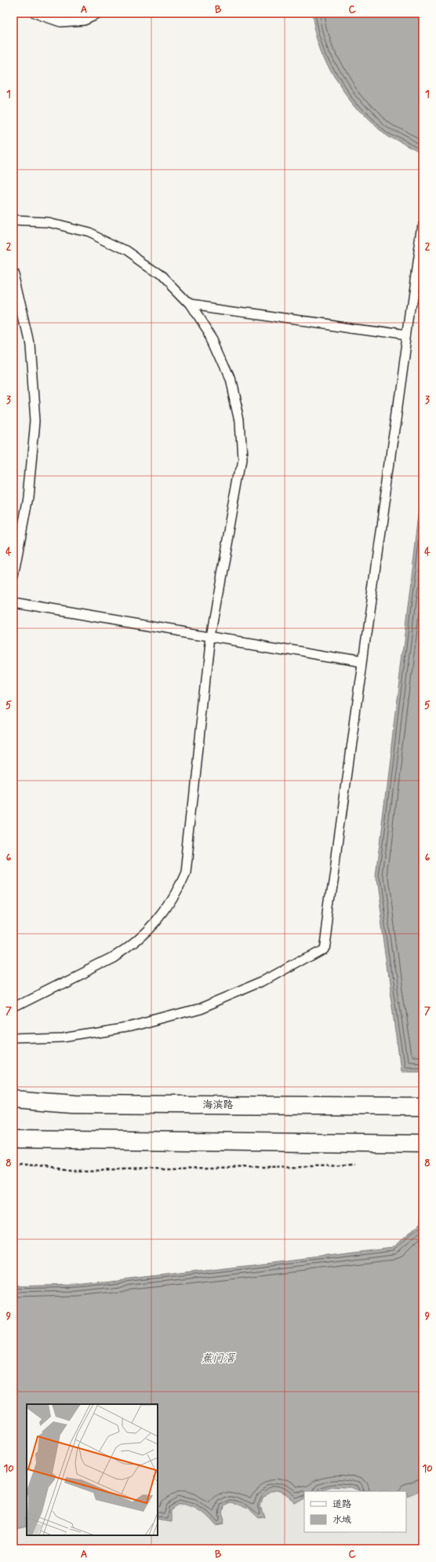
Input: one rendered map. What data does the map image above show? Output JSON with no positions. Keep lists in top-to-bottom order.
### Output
{
  "streets": {
    "street": ["海滨路"]
  },
  "water": ["蕉门滘"],
  "legend": ["道路", "水域"],
  "grid": {
    "columns": ["A", "B", "C"],
    "rows": [
      "1",
      "2",
      "3",
      "4",
      "5",
      "6",
      "7",
      "8",
      "9",
      "10"
    ]
  }
}
